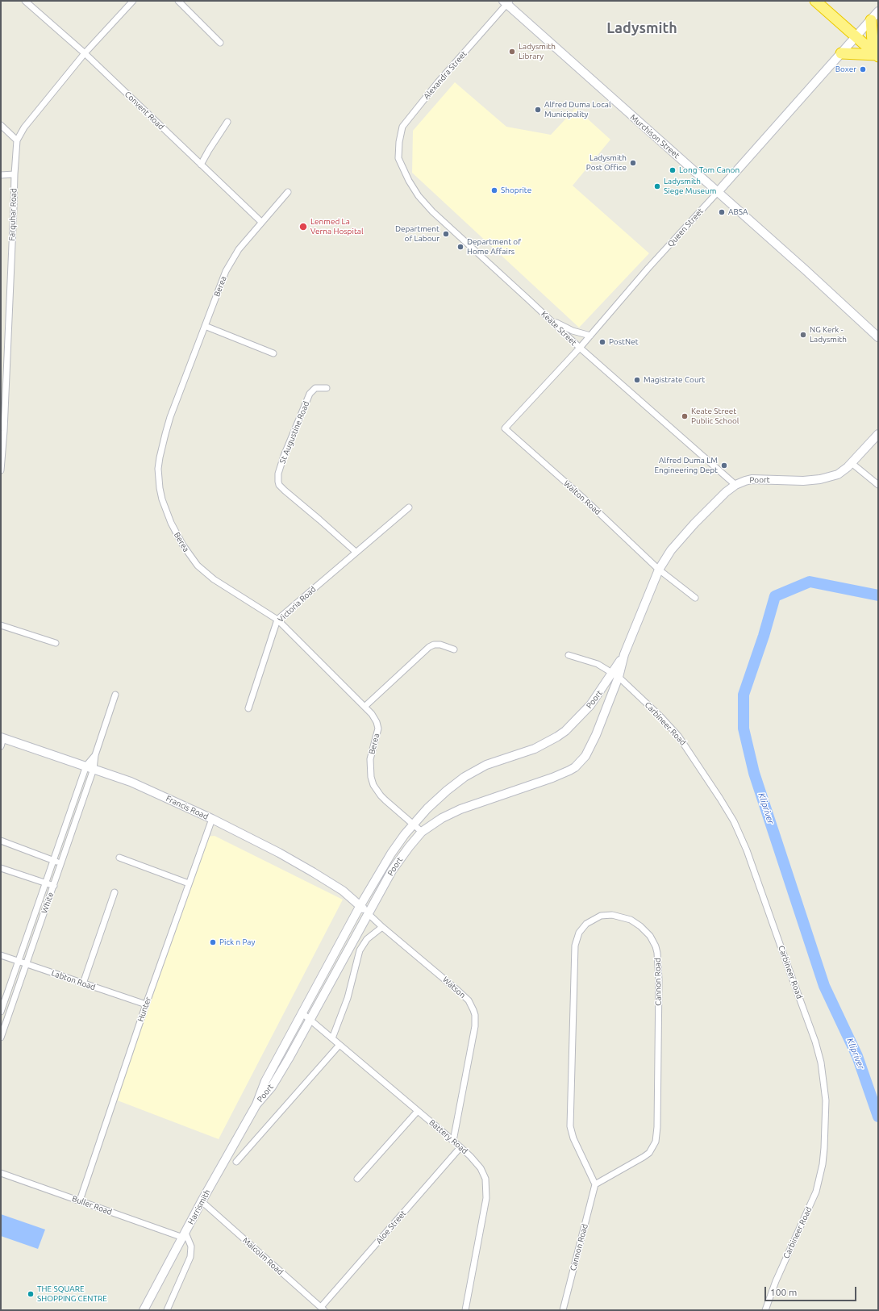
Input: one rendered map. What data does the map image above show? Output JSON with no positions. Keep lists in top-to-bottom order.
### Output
{
  "streets": {
    "street": [
      "Alexandra Street",
      "Convent Road",
      "Murchison Street",
      "Farquhar Road",
      "Queen Street",
      "Berea",
      "Keate Street",
      "St Augustine Road",
      "Poort",
      "Walton Road",
      "Victoria Road",
      "Carbineer Road",
      "Francis Road",
      "White",
      "Labton Road",
      "Cannon Road",
      "Watson",
      "Hunter",
      "Battery Road",
      "Buller Road",
      "Harrismith",
      "Aloe Street",
      "Malcolm Road"
    ]
  },
  "crossings": [
    ["Alexandra Street", "Murchison Street"],
    ["Alexandra Street", "Keate Street"],
    ["Convent Road", "Farquhar Road"],
    ["Convent Road", "Berea"],
    ["Murchison Street", "Queen Street"],
    ["Queen Street", "Keate Street"],
    ["Queen Street", "Walton Road"],
    ["Berea", "Poort"],
    ["Berea", "Victoria Road"],
    ["Keate Street", "Poort"],
    ["St Augustine Road", "Victoria Road"],
    ["Poort", "Walton Road"],
    ["Poort", "Carbineer Road"],
    ["Poort", "Francis Road"],
    ["Poort", "Watson"],
    ["Poort", "Battery Road"],
    ["Poort", "Harrismith"],
    ["Francis Road", "White"],
    ["Francis Road", "Watson"],
    ["Francis Road", "Hunter"],
    ["White", "Labton Road"],
    ["Labton Road", "Hunter"],
    ["Watson", "Battery Road"],
    ["Hunter", "Buller Road"],
    ["Battery Road", "Aloe Street"],
    ["Buller Road", "Harrismith"],
    ["Harrismith", "Malcolm Road"],
    ["Aloe Street", "Malcolm Road"]
  ],
  "districts": ["Ladysmith"],
  "water": ["Klipriver"],
  "places": [
    "Ladysmith Library",
    "Boxer",
    "Alfred Duma Local Municipality",
    "Ladysmith Post Office",
    "Long Tom Canon",
    "Ladysmith Siege Museum",
    "Shoprite",
    "ABSA",
    "Lenmed La Verna Hospital",
    "Department of Labour",
    "Department of Home Affairs",
    "NG Kerk - Ladysmith",
    "PostNet",
    "Magistrate Court",
    "Keate Street Public School",
    "Alfred Duma LM Engineering Dept",
    "Pick n Pay",
    "THE SQUARE SHOPPING CENTRE"
  ],
  "scale_bar": "100 m"
}
